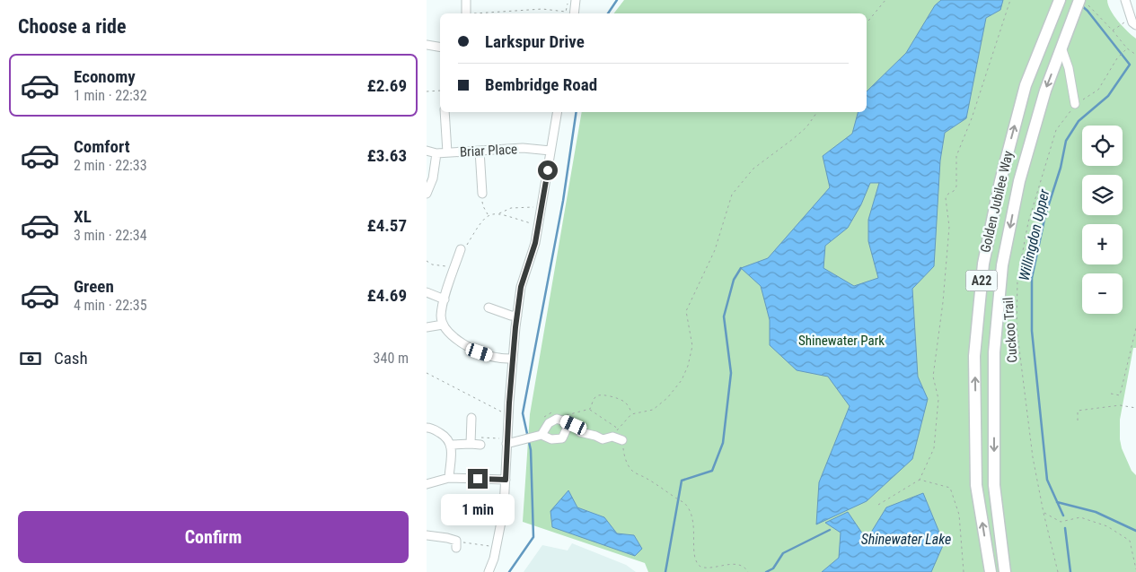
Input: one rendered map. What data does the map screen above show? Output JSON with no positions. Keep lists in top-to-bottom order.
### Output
{
  "streets": {
    "highway": ["Golden Jubilee Way", "A22"],
    "street": ["Briar Place"],
    "path": ["Cuckoo Trail"]
  },
  "water": ["Willingdon Upper", "Shinewater Lake"],
  "parks": ["Shinewater Park"],
  "page": {
    "heading": "Choose a ride",
    "banner": ["Larkspur Drive", "Bembridge Road"],
    "list": [
      {
        "name": "Economy",
        "note": "1 min · 22:32",
        "value": "£2.69"
      },
      {
        "name": "Comfort",
        "note": "2 min · 22:33",
        "value": "£3.63"
      },
      {
        "name": "XL",
        "note": "3 min · 22:34",
        "value": "£4.57"
      },
      {
        "name": "Green",
        "note": "4 min · 22:35",
        "value": "£4.69"
      }
    ],
    "map_buttons": ["+", "−"],
    "pay": ["Cash", "340 m"],
    "bubble": "1 min",
    "buttons": "Confirm"
  }
}
